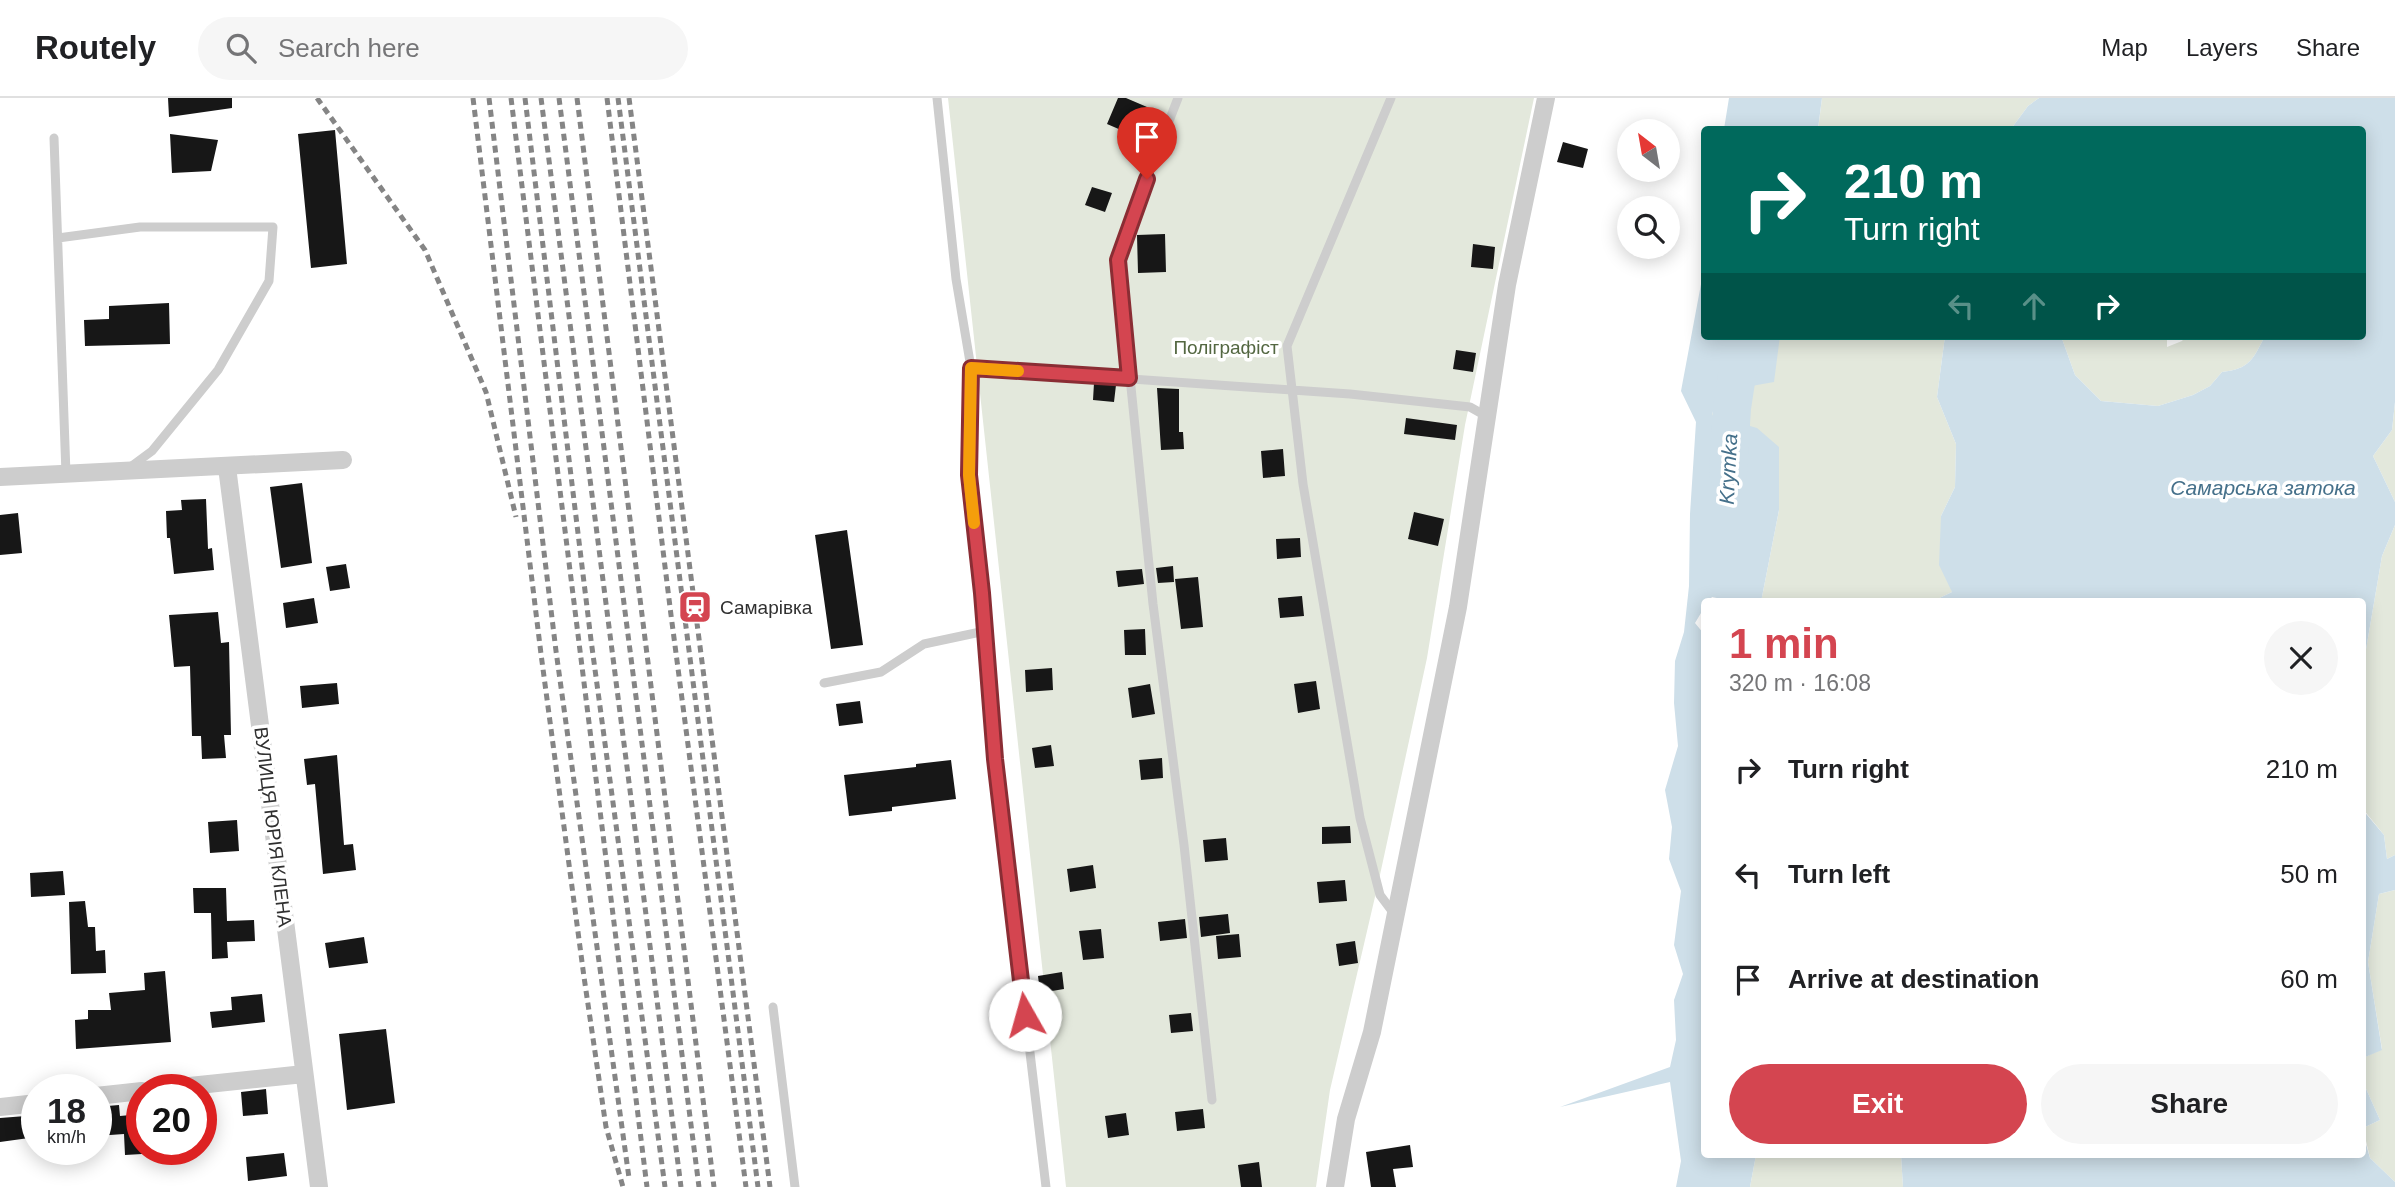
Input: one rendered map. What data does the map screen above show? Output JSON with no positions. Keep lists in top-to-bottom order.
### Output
{
  "streets": {
    "street": ["ВУЛИЦЯ ЮРІЯ КЛЕНА"]
  },
  "water": ["Krymka", "Самарська затока"],
  "parks": ["Поліграфіст"],
  "places": {
    "station": ["Самарівка"]
  },
  "north": "top left",
  "page": {
    "header": "Routely",
    "search": "Search here",
    "nav": ["Map", "Layers", "Share"],
    "turn": ["210 m", "Turn right"],
    "heading": ["1 min", "320 m · 16:08"],
    "list": [
      {
        "name": "Turn right",
        "value": "210 m"
      },
      {
        "name": "Turn left",
        "value": "50 m"
      },
      {
        "name": "Arrive at destination",
        "value": "60 m"
      }
    ],
    "buttons": ["Exit", "Share"],
    "speed": "18 km/h",
    "limit": "20"
  }
}
